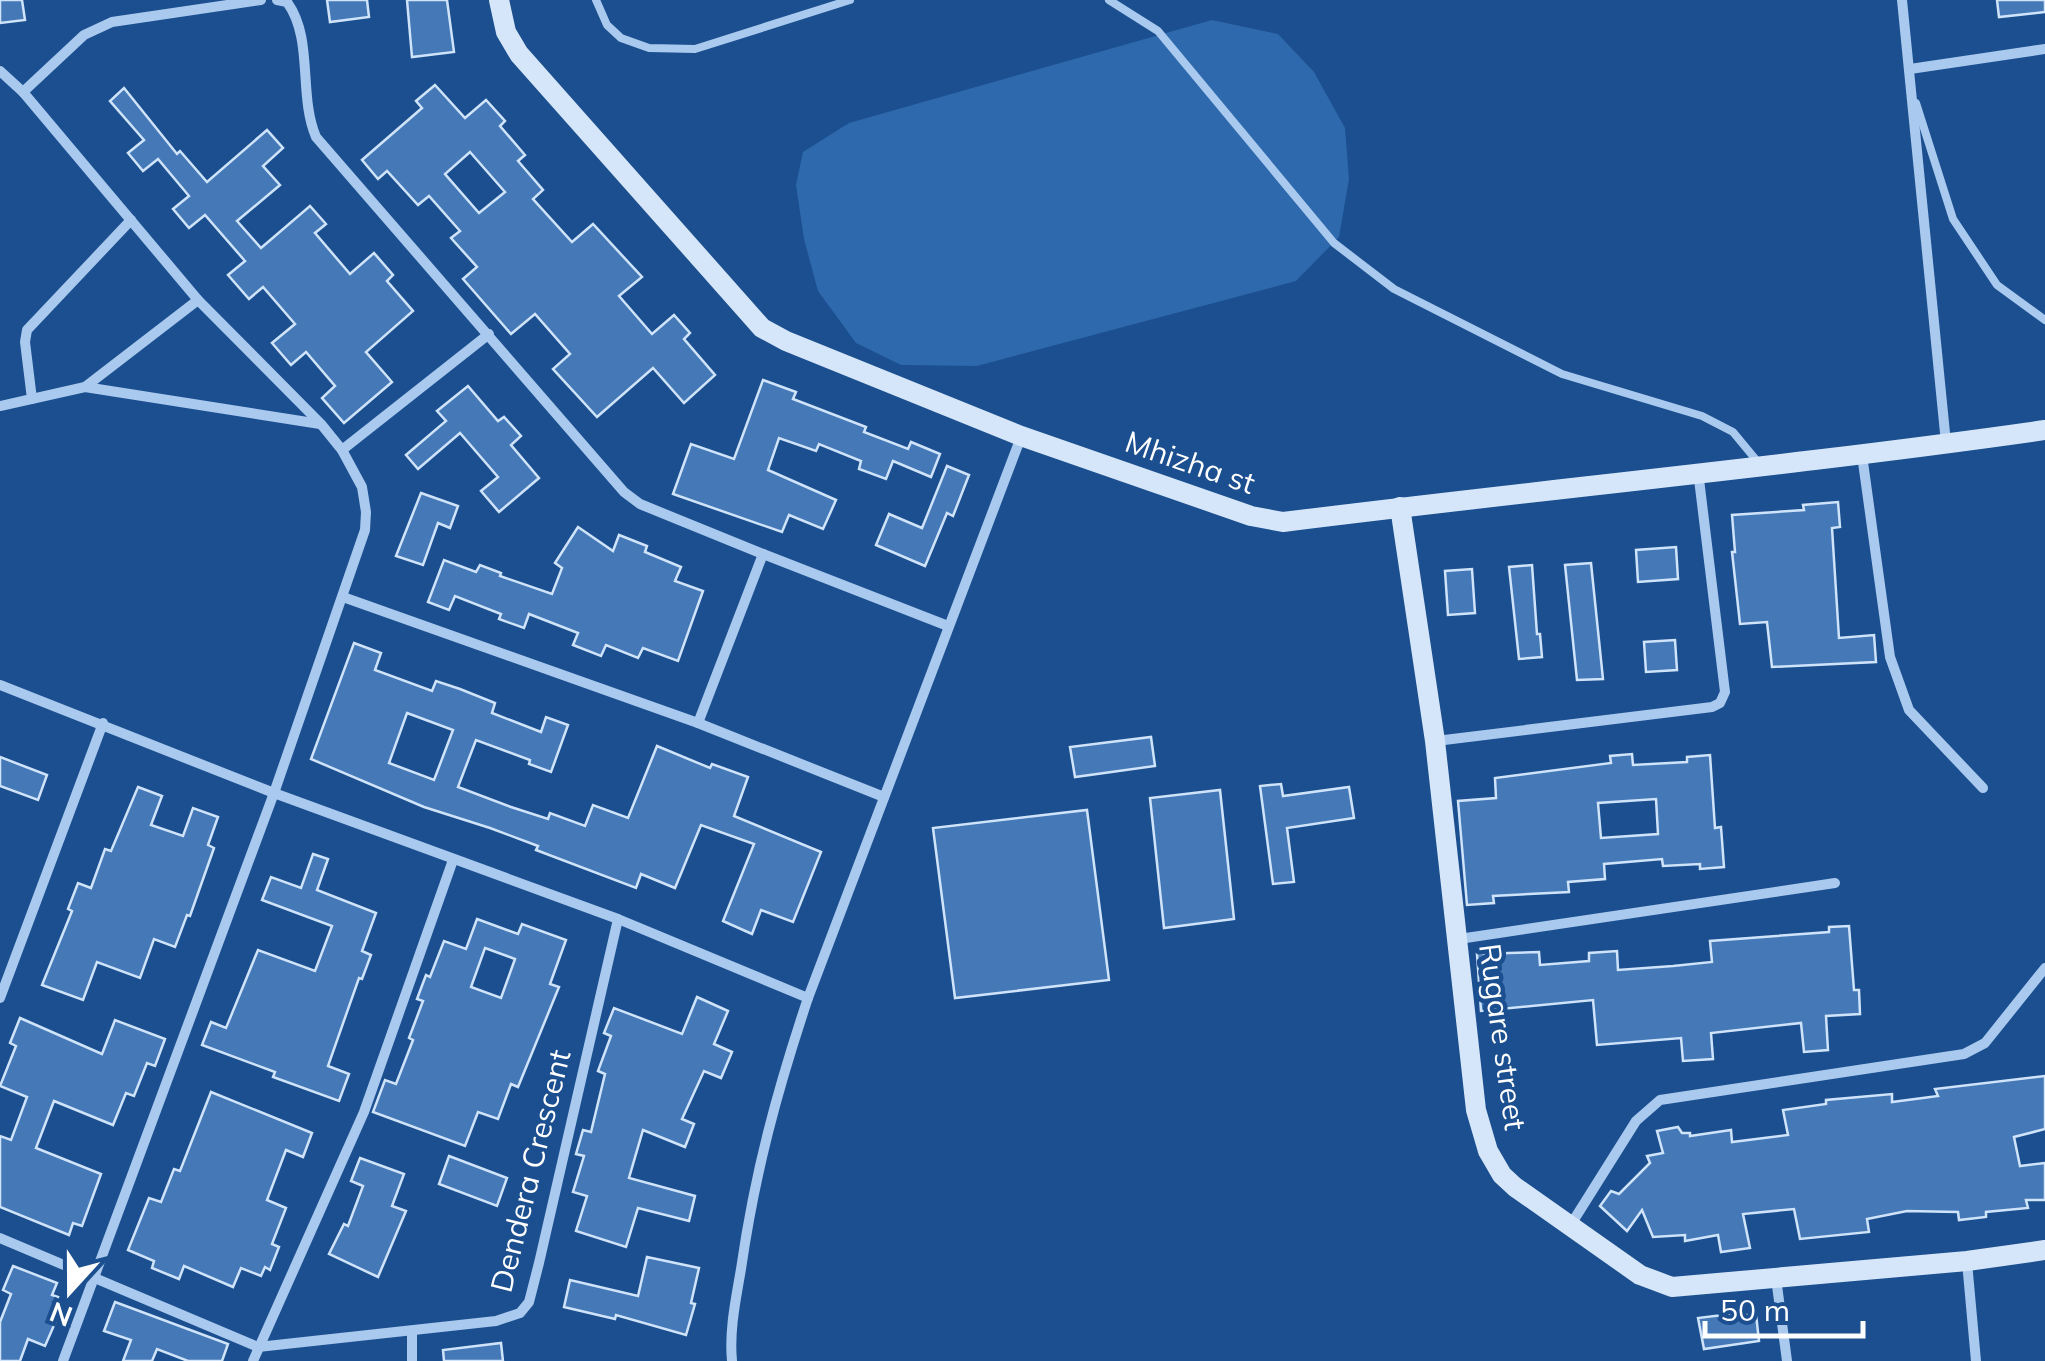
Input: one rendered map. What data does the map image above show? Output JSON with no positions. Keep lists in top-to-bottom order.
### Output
{
  "streets": {
    "street": ["Mhizha st", "Rugare street", "Dendera Crescent"]
  },
  "crossings": [
    ["Mhizha st", "Rugare street"]
  ],
  "scale_bar": "50 m",
  "north": "bottom"
}
